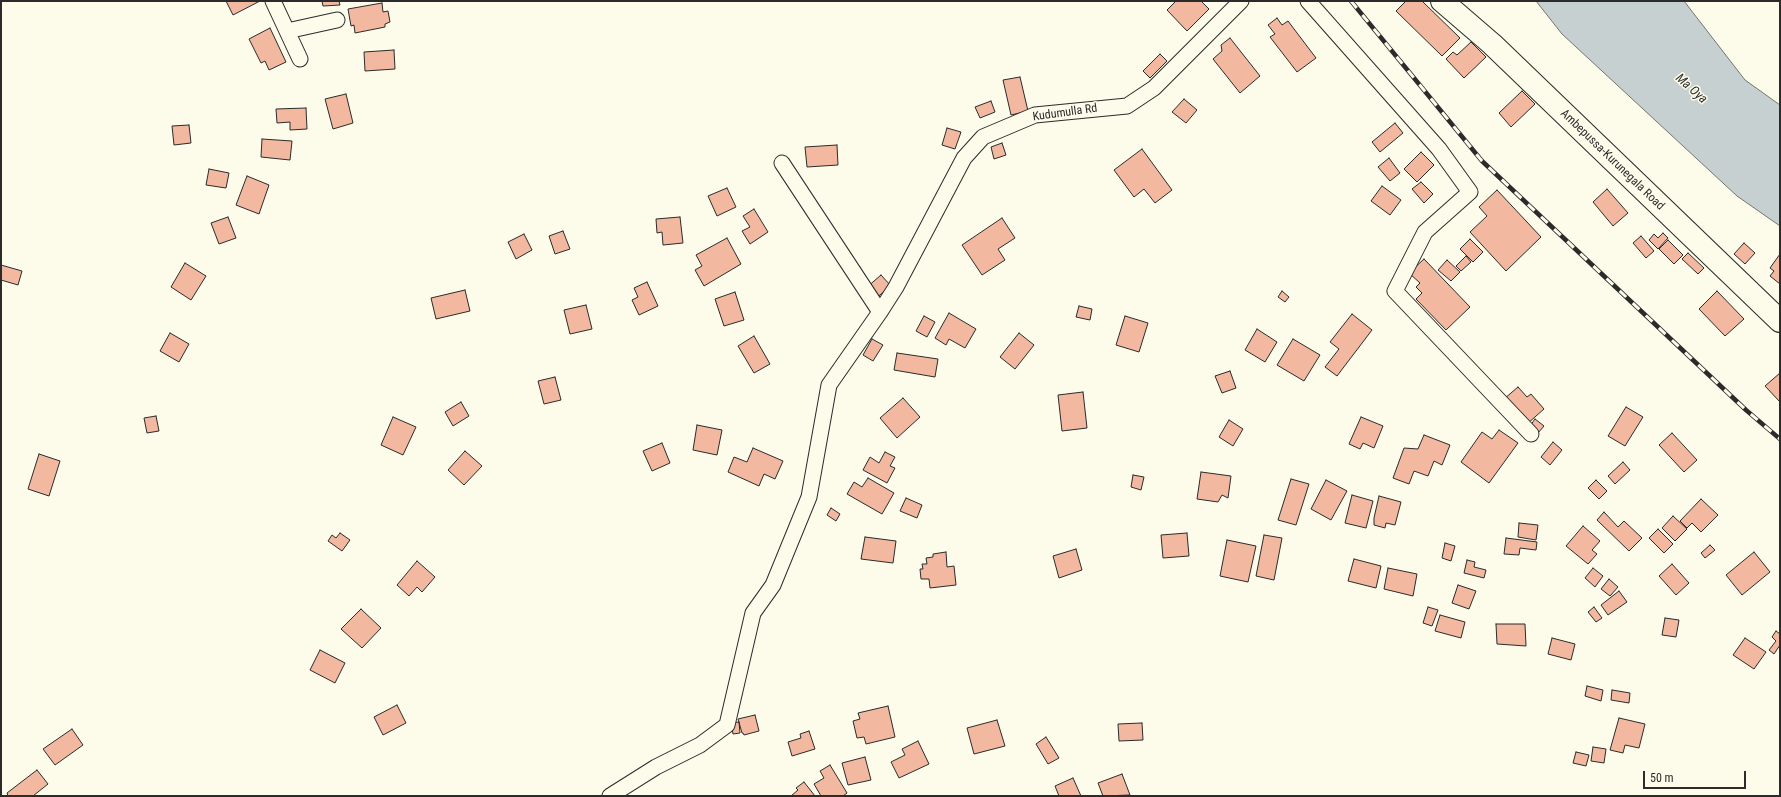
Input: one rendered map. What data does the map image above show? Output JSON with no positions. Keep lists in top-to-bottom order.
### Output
{
  "streets": {
    "highway": ["Ambepussa-Kurunegala Road"],
    "street": ["Kudumulla Rd"]
  },
  "water": ["Ma Oya"],
  "scale_bar": "50 m"
}
